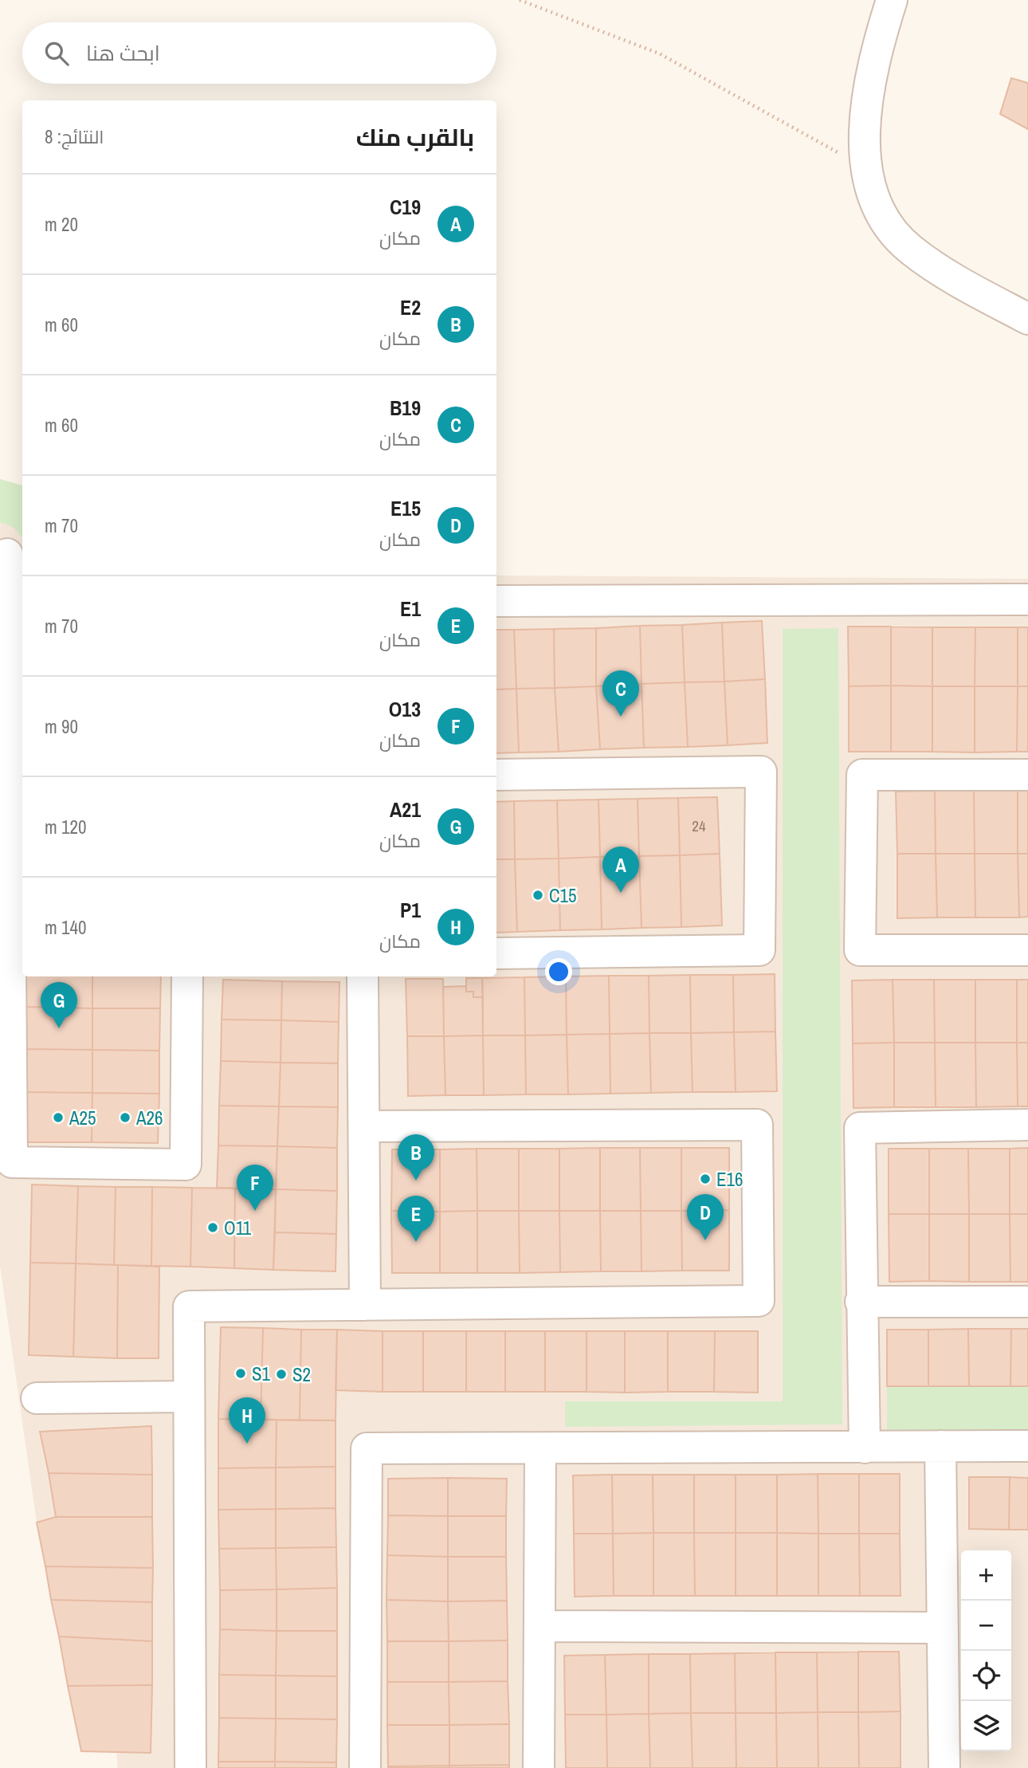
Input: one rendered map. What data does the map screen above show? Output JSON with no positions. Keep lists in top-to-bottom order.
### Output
{
  "places": [
    "C15",
    "A25",
    "A26",
    "E16",
    "O11",
    "S1",
    "S2"
  ],
  "house_numbers": ["24"],
  "page": {
    "search": "ابحث هنا",
    "heading": ["بالقرب منك", "النتائج: 8"],
    "list": [
      {
        "mark": "A",
        "name": "C19",
        "note": "مكان",
        "value": "20 m"
      },
      {
        "mark": "B",
        "name": "E2",
        "note": "مكان",
        "value": "60 m"
      },
      {
        "mark": "C",
        "name": "B19",
        "note": "مكان",
        "value": "60 m"
      },
      {
        "mark": "D",
        "name": "E15",
        "note": "مكان",
        "value": "70 m"
      },
      {
        "mark": "E",
        "name": "E1",
        "note": "مكان",
        "value": "70 m"
      },
      {
        "mark": "F",
        "name": "O13",
        "note": "مكان",
        "value": "90 m"
      },
      {
        "mark": "G",
        "name": "A21",
        "note": "مكان",
        "value": "120 m"
      },
      {
        "mark": "H",
        "name": "P1",
        "note": "مكان",
        "value": "140 m"
      }
    ],
    "pins": [
      "C",
      "A",
      "G",
      "B",
      "F",
      "D",
      "E",
      "H"
    ],
    "map_buttons": ["+", "−"]
  }
}
